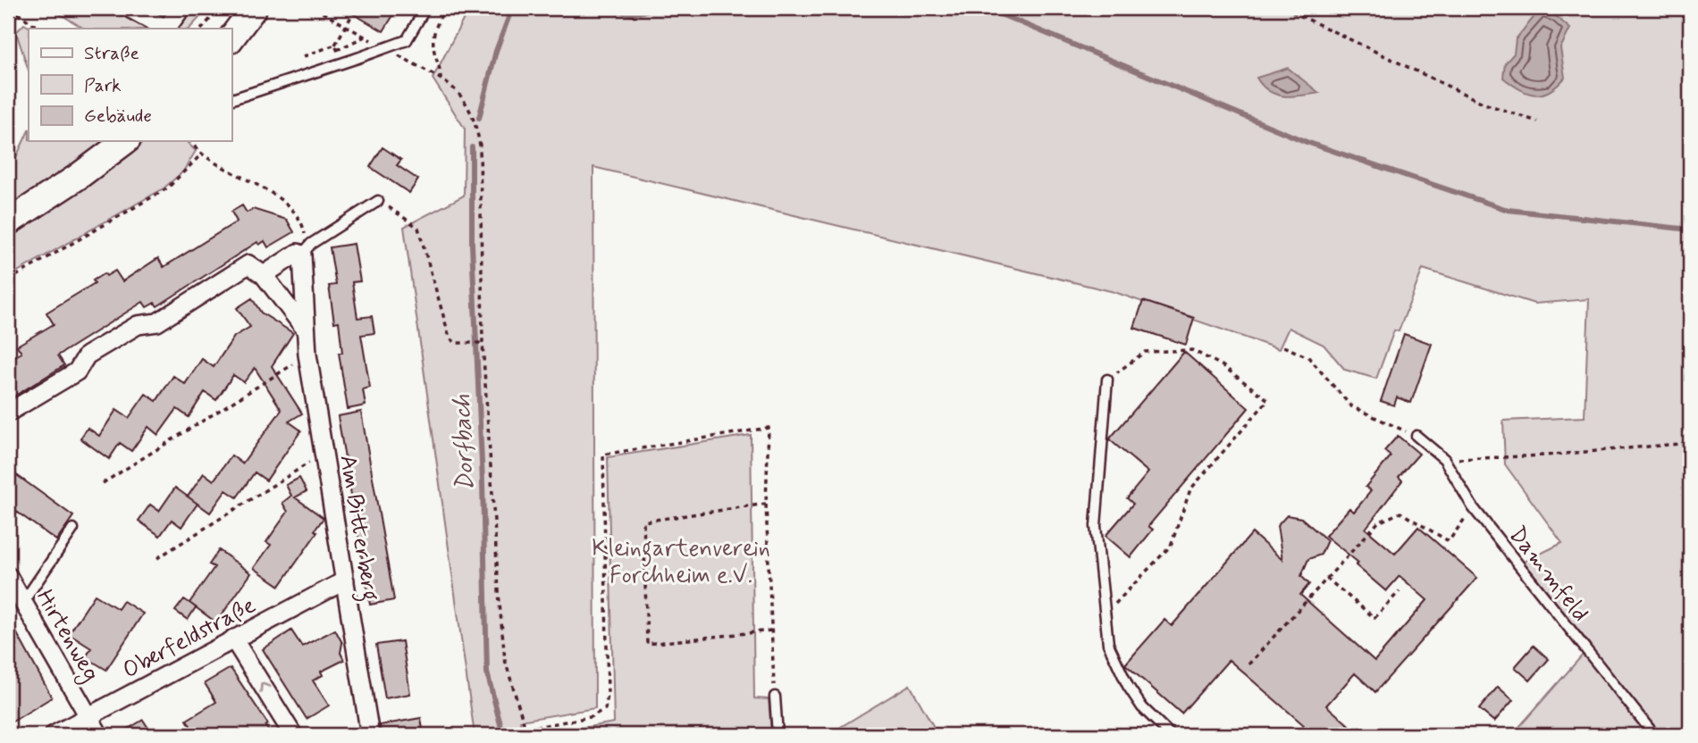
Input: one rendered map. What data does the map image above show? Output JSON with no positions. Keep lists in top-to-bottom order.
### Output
{
  "streets": {
    "street": ["Am Bitterberg", "Hirtenweg", "Oberfeldstraße"],
    "lane": ["Dammfeld"]
  },
  "crossings": [
    ["Am Bitterberg", "Oberfeldstraße"],
    ["Hirtenweg", "Oberfeldstraße"]
  ],
  "water": ["Dorfbach"],
  "parks": ["Kleingartenverein Forchheim e.V."],
  "legend": ["Straße", "Park", "Gebäude"]
}
